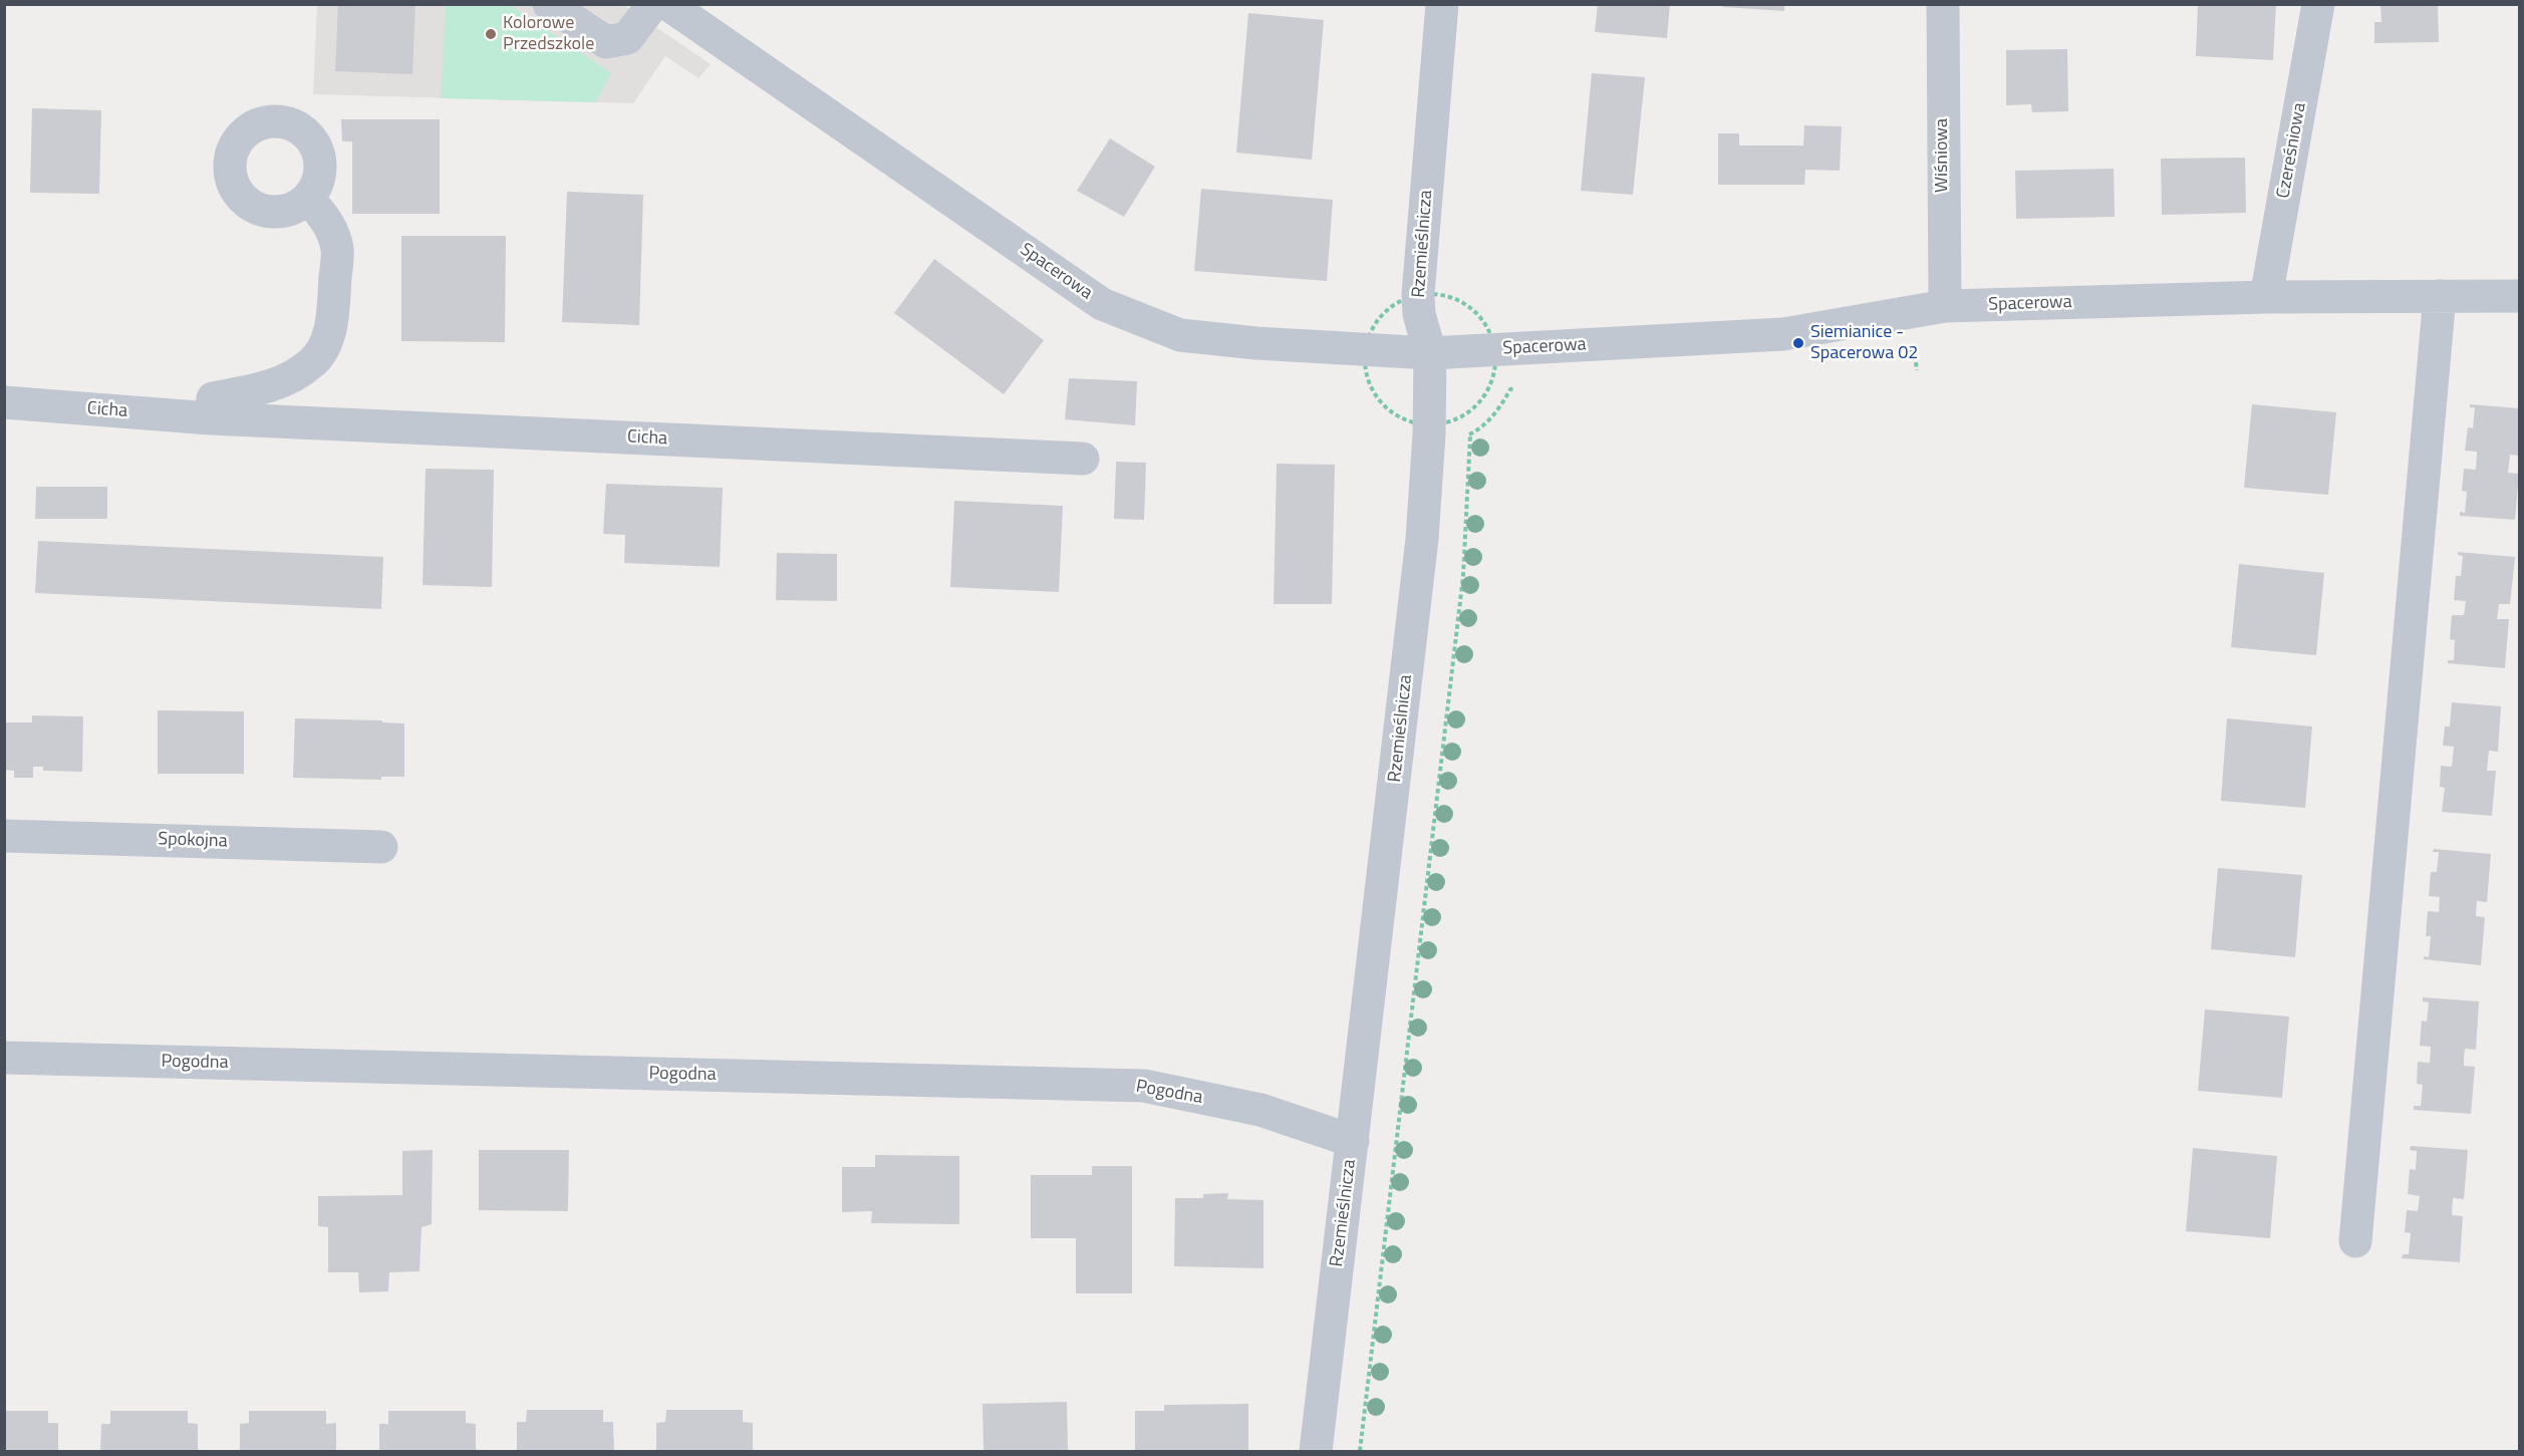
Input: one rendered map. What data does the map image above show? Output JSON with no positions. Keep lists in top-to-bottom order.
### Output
{
  "streets": {
    "street": [
      "Czereśniowa",
      "Wiśniowa",
      "Rzemieślnicza",
      "Spacerowa",
      "Cicha",
      "Spokojna",
      "Pogodna"
    ]
  },
  "crossings": [
    ["Czereśniowa", "Spacerowa"],
    ["Wiśniowa", "Spacerowa"],
    ["Rzemieślnicza", "Spacerowa"],
    ["Rzemieślnicza", "Pogodna"]
  ],
  "places": ["Kolorowe Przedszkole", "Siemianice - Spacerowa 02"]
}
